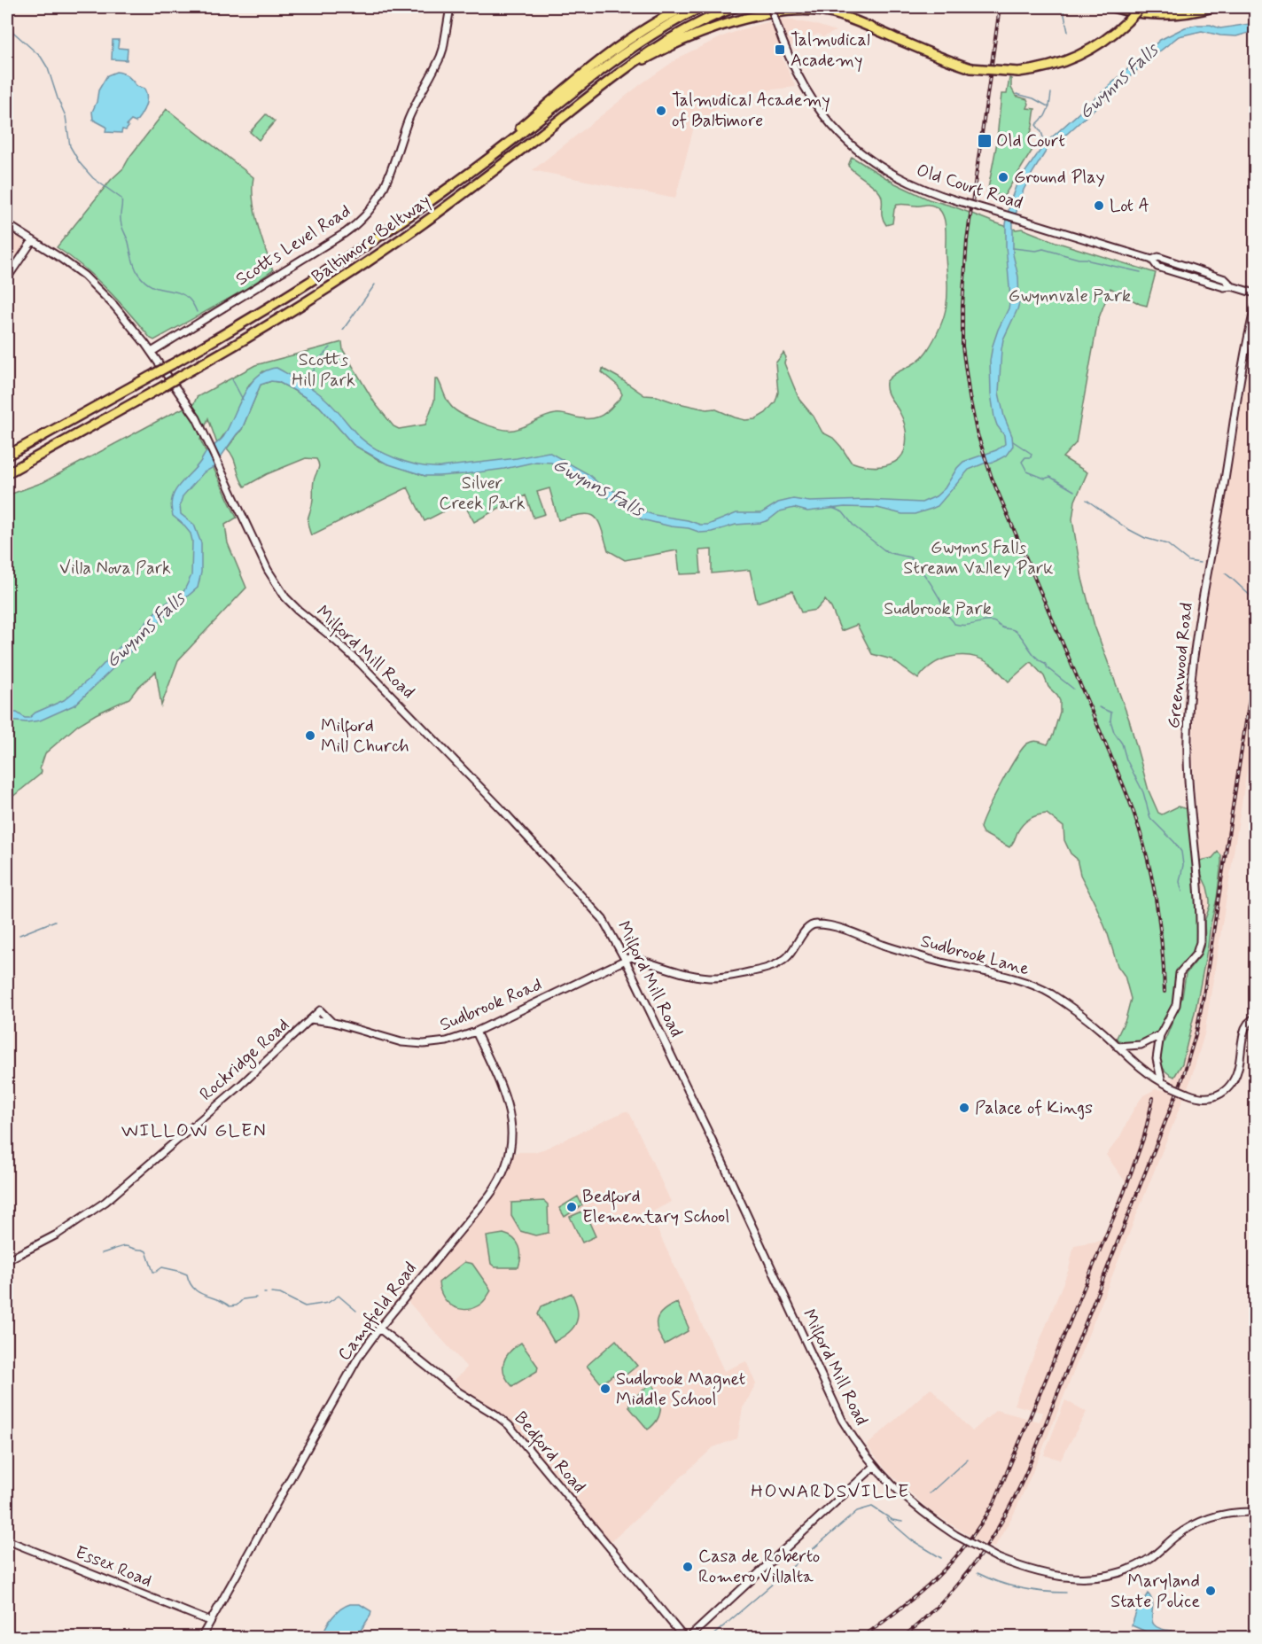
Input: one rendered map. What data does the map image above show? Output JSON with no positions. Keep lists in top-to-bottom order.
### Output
{
  "streets": {
    "highway": ["Baltimore Beltway"],
    "street": [
      "Old Court Road",
      "Scotts Level Road",
      "Milford Mill Road",
      "Greenwood Road",
      "Sudbrook Lane",
      "Sudbrook Road",
      "Rockridge Road",
      "Campfield Road",
      "Bedford Road",
      "Essex Road"
    ]
  },
  "crossings": [
    ["Scotts Level Road", "Milford Mill Road"],
    ["Milford Mill Road", "Sudbrook Lane"],
    ["Milford Mill Road", "Sudbrook Road"],
    ["Greenwood Road", "Sudbrook Lane"],
    ["Sudbrook Lane", "Sudbrook Road"],
    ["Sudbrook Road", "Rockridge Road"],
    ["Sudbrook Road", "Campfield Road"],
    ["Campfield Road", "Bedford Road"],
    ["Campfield Road", "Essex Road"]
  ],
  "districts": ["WILLOW GLEN", "HOWARDSVILLE"],
  "water": ["Gwynns Falls"],
  "parks": [
    "Gwynnvale Park",
    "Scotts Hill Park",
    "Silver Creek Park",
    "Gwynns Falls Stream Valley Park",
    "Villa Nova Park",
    "Sudbrook Park"
  ],
  "places": {
    "transit": ["Talmudical Academy", "Old Court"],
    "other": [
      "Talmudical Academy of Baltimore",
      "Ground Play",
      "Lot A",
      "Milford Mill Church",
      "Palace of Kings",
      "Bedford Elementary School",
      "Sudbrook Magnet Middle School",
      "Casa de Roberto Romero Villalta",
      "Maryland State Police"
    ]
  }
}
